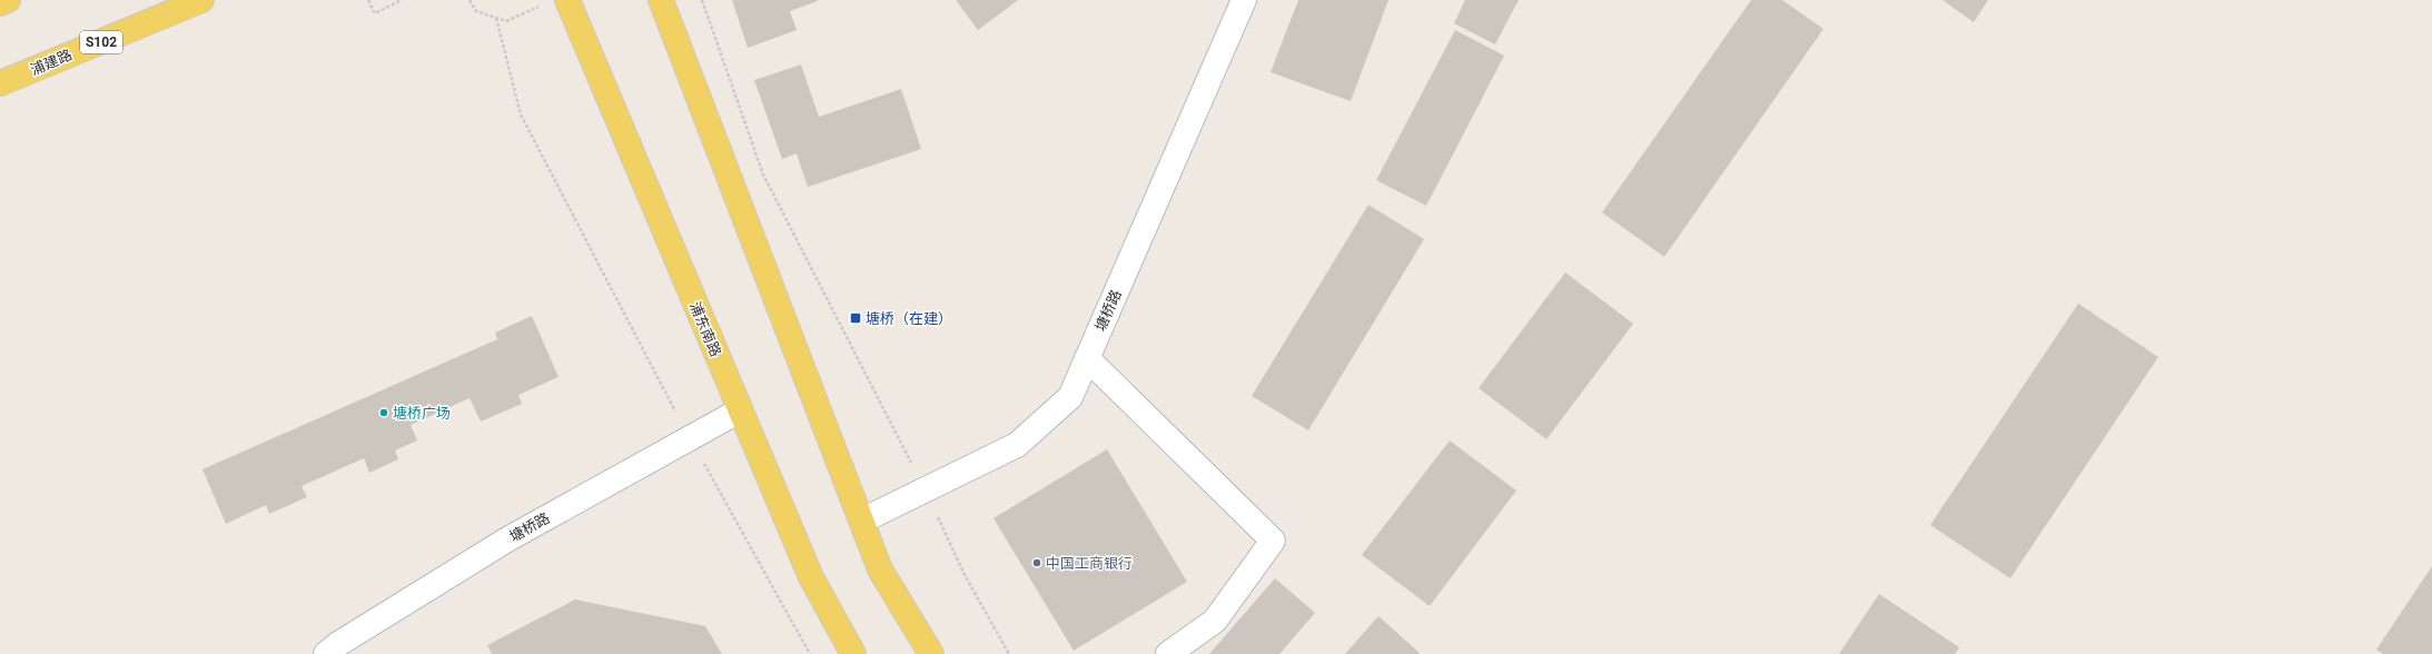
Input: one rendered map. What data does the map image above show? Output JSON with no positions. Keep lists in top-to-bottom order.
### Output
{
  "streets": {
    "main road": ["S102", "浦建路", "浦东南路"],
    "street": ["塘桥路"]
  },
  "crossings": [
    ["塘桥路", "浦东南路"]
  ],
  "places": {
    "transit": ["塘桥（在建）"],
    "other": ["塘桥广场", "中国工商银行"]
  }
}
